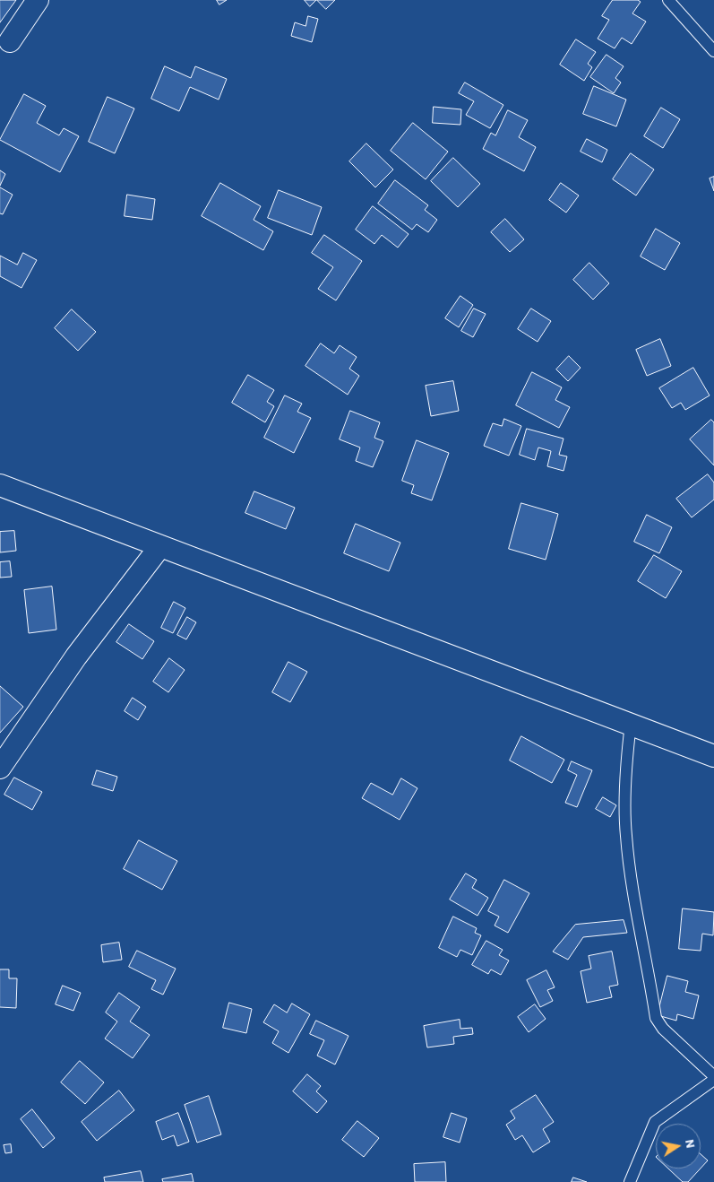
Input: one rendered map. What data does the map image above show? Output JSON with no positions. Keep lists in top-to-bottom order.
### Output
{
  "north": "right"
}
